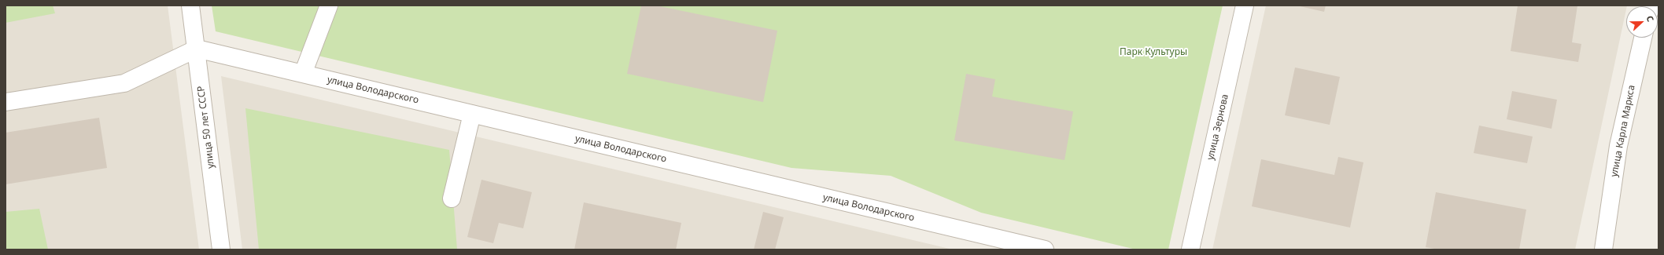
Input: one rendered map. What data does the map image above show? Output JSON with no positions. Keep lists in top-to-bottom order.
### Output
{
  "streets": {
    "street": [
      "улица Володарского",
      "улица 50 лет СССР",
      "улица Зернова",
      "улица Карла Маркса"
    ]
  },
  "crossings": [
    ["улица Володарского", "улица 50 лет СССР"]
  ],
  "parks": ["Парк Культуры"],
  "north": "right"
}
